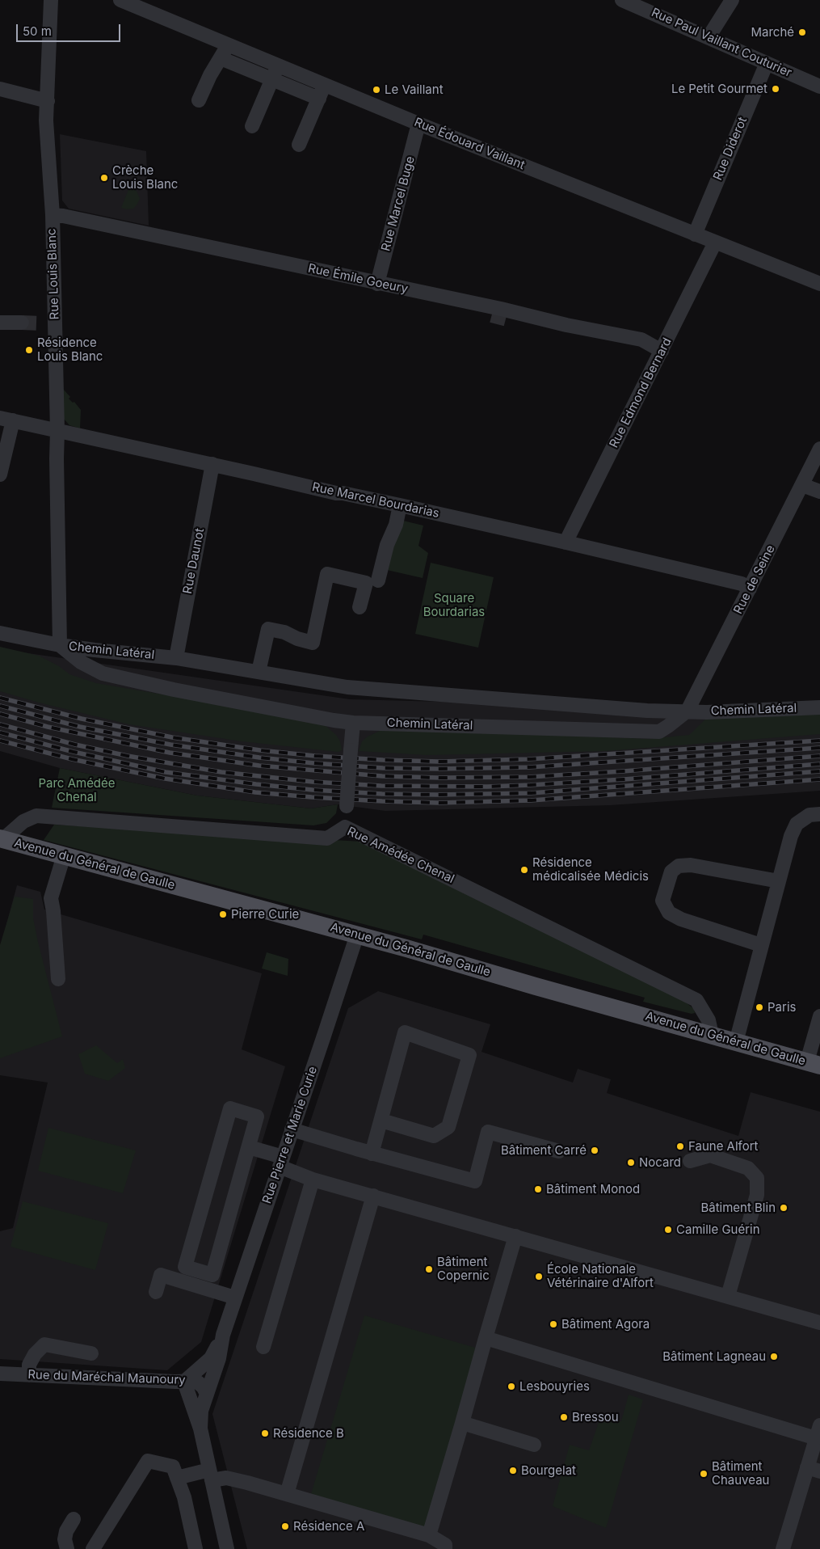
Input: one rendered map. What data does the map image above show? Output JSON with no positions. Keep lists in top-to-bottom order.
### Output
{
  "streets": {
    "main road": ["Avenue du Général de Gaulle"],
    "street": [
      "Rue Paul Vaillant Couturier",
      "Rue Édouard Vaillant",
      "Rue Diderot",
      "Rue Marcel Buge",
      "Rue Louis Blanc",
      "Rue Émile Goeury",
      "Rue Edmond Bernard",
      "Rue Marcel Bourdarias",
      "Rue Daunot",
      "Rue de Seine",
      "Chemin Latéral",
      "Rue Amédée Chenal",
      "Rue Pierre et Marie Curie",
      "Rue du Maréchal Maunoury"
    ]
  },
  "crossings": [
    ["Rue Paul Vaillant Couturier", "Rue Diderot"],
    ["Rue Édouard Vaillant", "Rue Diderot"],
    ["Rue Édouard Vaillant", "Rue Marcel Buge"],
    ["Rue Édouard Vaillant", "Rue Edmond Bernard"],
    ["Rue Marcel Buge", "Rue Émile Goeury"],
    ["Rue Louis Blanc", "Rue Émile Goeury"],
    ["Rue Louis Blanc", "Rue Marcel Bourdarias"],
    ["Rue Louis Blanc", "Chemin Latéral"],
    ["Rue Émile Goeury", "Rue Edmond Bernard"],
    ["Rue Edmond Bernard", "Rue Marcel Bourdarias"],
    ["Rue Marcel Bourdarias", "Rue Daunot"],
    ["Rue Marcel Bourdarias", "Rue de Seine"],
    ["Rue Daunot", "Chemin Latéral"],
    ["Rue de Seine", "Chemin Latéral"],
    ["Rue Amédée Chenal", "Avenue du Général de Gaulle"],
    ["Avenue du Général de Gaulle", "Rue Pierre et Marie Curie"],
    ["Rue Pierre et Marie Curie", "Rue du Maréchal Maunoury"]
  ],
  "parks": ["Square Bourdarias", "Parc Amédée Chenal"],
  "places": [
    "Marché",
    "Le Petit Gourmet",
    "Le Vaillant",
    "Crèche Louis Blanc",
    "Résidence Louis Blanc",
    "Résidence médicalisée Médicis",
    "Pierre Curie",
    "Paris",
    "Faune Alfort",
    "Bâtiment Carré",
    "Nocard",
    "Bâtiment Monod",
    "Bâtiment Blin",
    "Camille Guérin",
    "Bâtiment Copernic",
    "École Nationale Vétérinaire d'Alfort",
    "Bâtiment Agora",
    "Bâtiment Lagneau",
    "Lesbouyries",
    "Bressou",
    "Résidence B",
    "Bourgelat",
    "Bâtiment Chauveau",
    "Résidence A"
  ],
  "scale_bar": "50 m"
}
